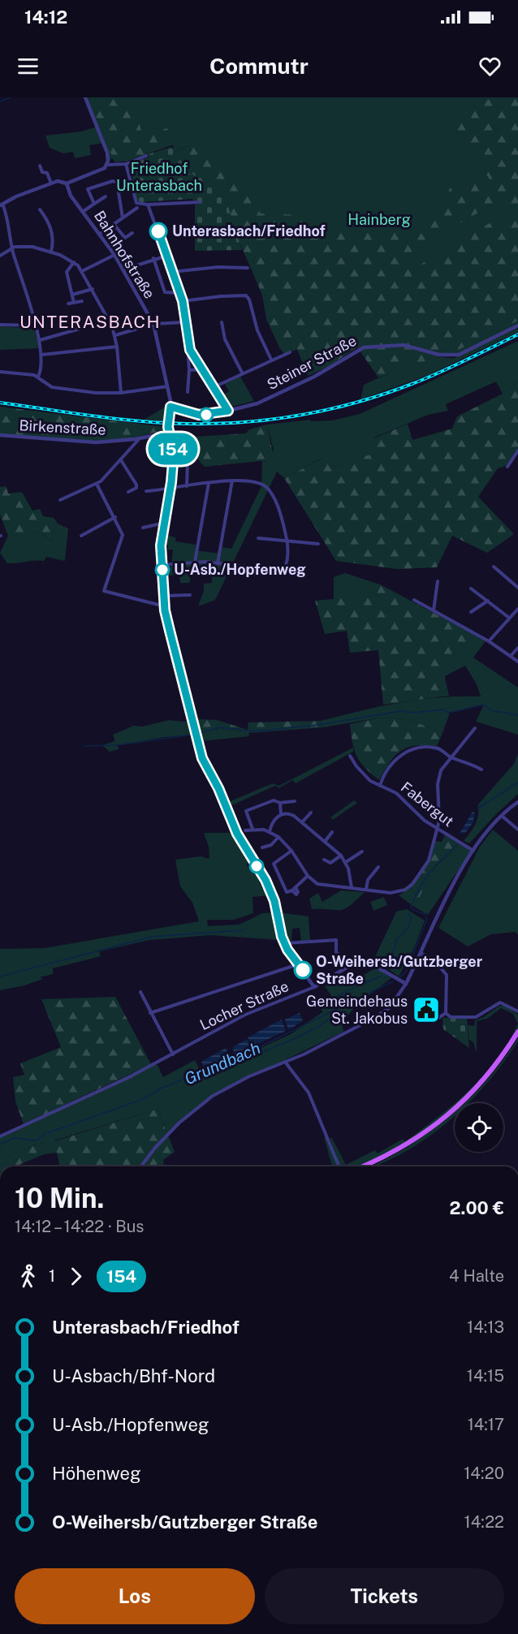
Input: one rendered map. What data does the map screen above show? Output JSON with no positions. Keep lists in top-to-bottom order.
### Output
{
  "streets": {
    "street": [
      "Bahnhofstraße",
      "Steiner Straße",
      "Birkenstraße",
      "Fabergut",
      "Locher Straße"
    ]
  },
  "crossings": [
    ["Bahnhofstraße", "Steiner Straße"],
    ["Bahnhofstraße", "Birkenstraße"],
    ["Bahnhofstraße", "Locher Straße"]
  ],
  "districts": ["UNTERASBACH"],
  "water": ["Grundbach"],
  "parks": ["Friedhof Unterasbach", "Hainberg"],
  "places": {
    "other": ["Unterasbach/Friedhof", "U-Asb./Hopfenweg", "O-Weihersb/Gutzberger Straße"],
    "public building": ["Gemeindehaus St. Jakobus"]
  },
  "lines": ["bus line 154"],
  "page": {
    "status": "14:12",
    "header": "Commutr",
    "on_map": "154",
    "heading": ["10 Min.", "14:12 – 14:22 · Bus", "2.00 €"],
    "legs": ["1", "154", "4 Halte"],
    "list": [
      {
        "name": "Unterasbach/Friedhof",
        "value": "14:13"
      },
      {
        "name": "U-Asbach/Bhf-Nord",
        "value": "14:15"
      },
      {
        "name": "U-Asb./Hopfenweg",
        "value": "14:17"
      },
      {
        "name": "Höhenweg",
        "value": "14:20"
      },
      {
        "name": "O-Weihersb/Gutzberger Straße",
        "value": "14:22"
      }
    ],
    "buttons": ["Los", "Tickets"]
  }
}
